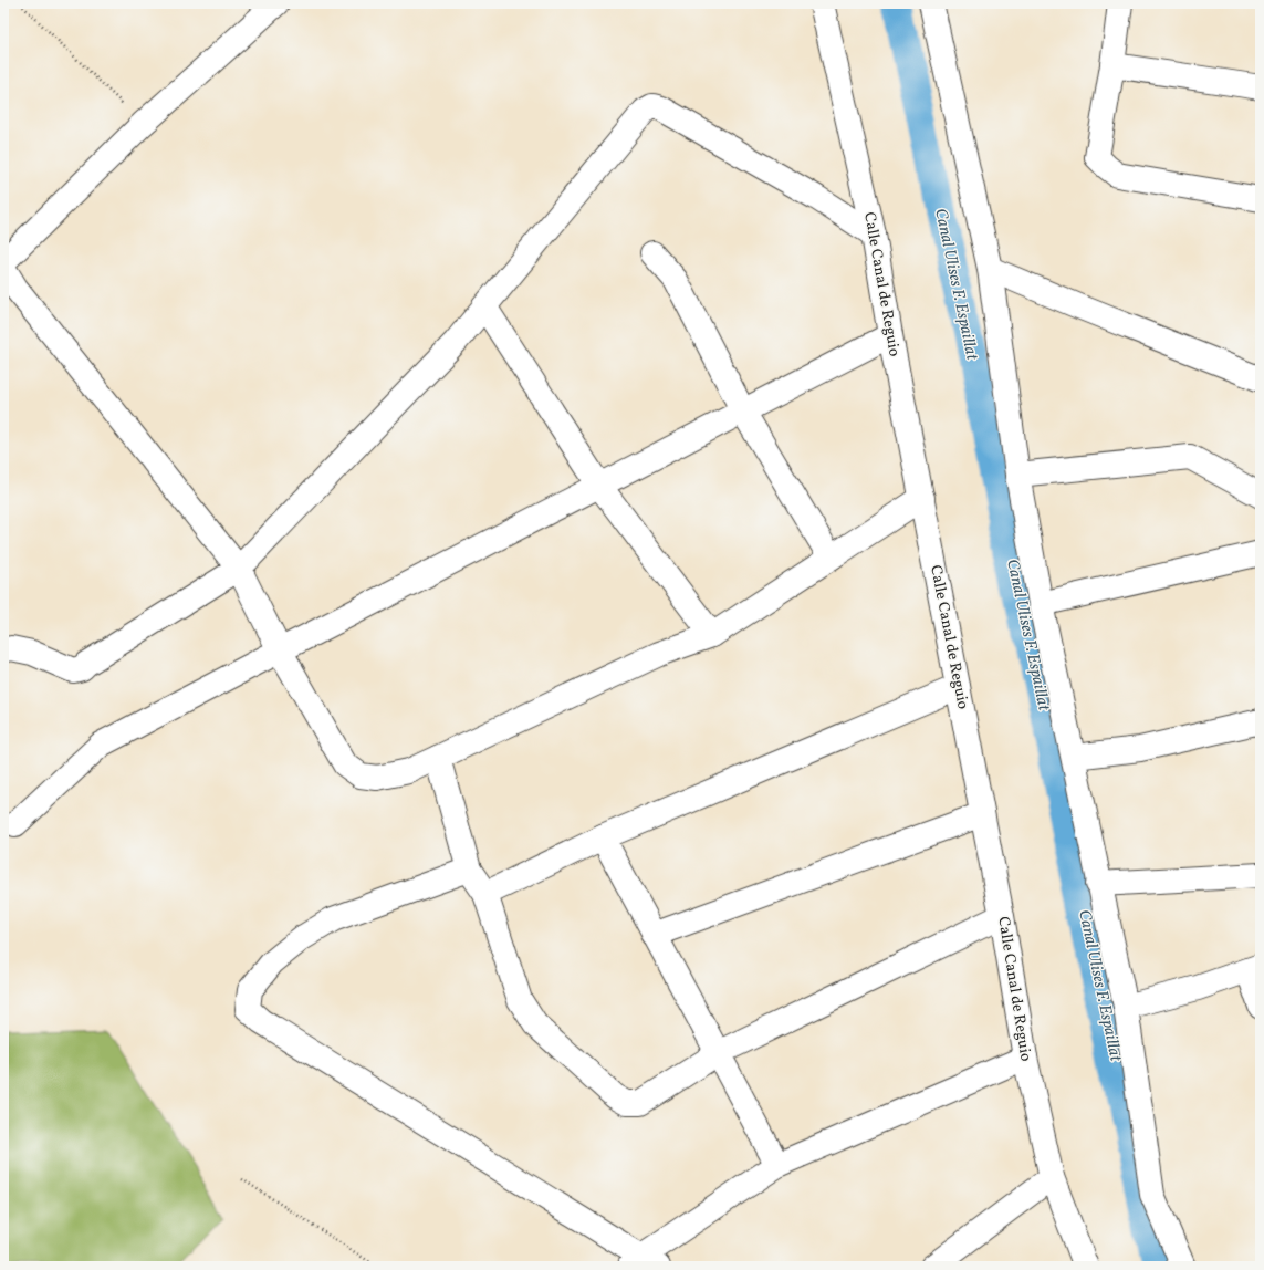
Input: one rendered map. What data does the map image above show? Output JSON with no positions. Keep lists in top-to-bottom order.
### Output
{
  "streets": {
    "street": ["Calle Canal de Reguio"]
  },
  "water": ["Canal Ulises F. Espaillat"]
}
